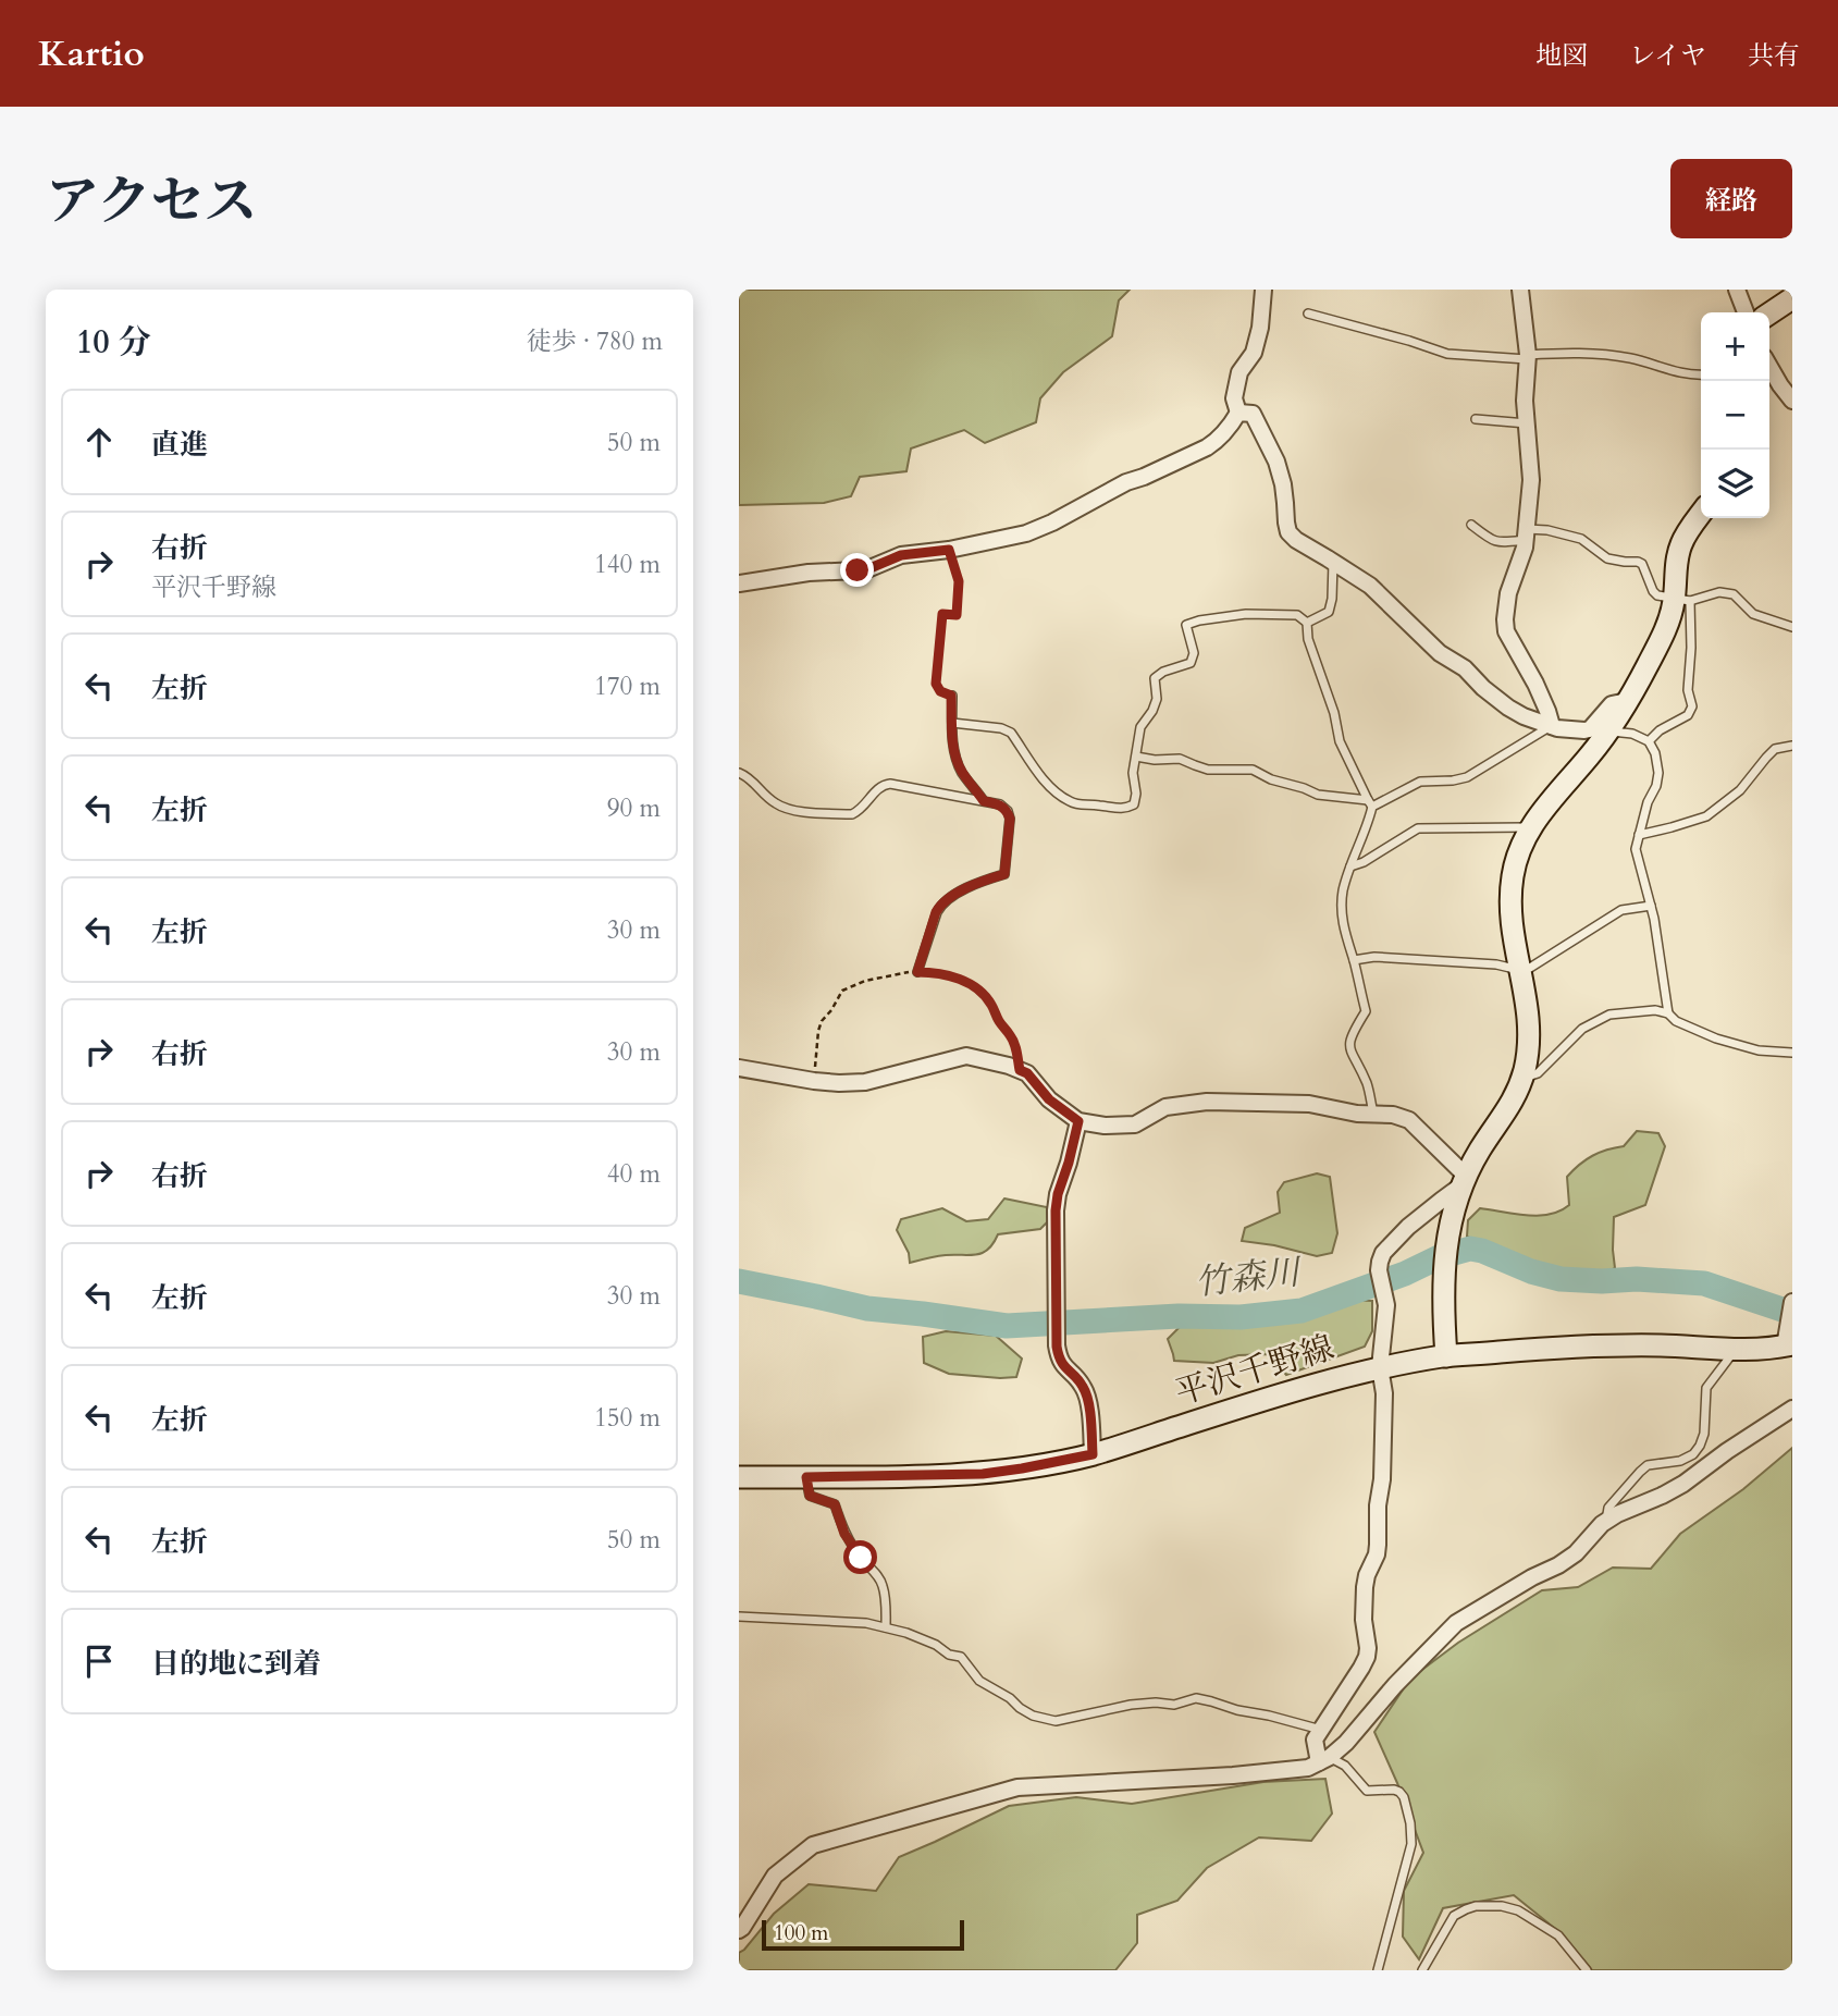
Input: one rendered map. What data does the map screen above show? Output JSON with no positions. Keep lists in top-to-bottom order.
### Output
{
  "streets": {
    "main road": ["平沢千野線"]
  },
  "water": ["竹森川"],
  "scale_bar": "100 m",
  "page": {
    "header": "Kartio",
    "nav": ["地図", "レイヤ", "共有"],
    "title": "アクセス",
    "buttons": "経路",
    "heading": ["10 分", "徒歩 · 780 m"],
    "map_buttons": ["+", "−"],
    "list": [
      ["直進", "50 m"],
      ["右折", "平沢千野線", "140 m"],
      ["左折", "170 m"],
      ["左折", "90 m"],
      ["左折", "30 m"],
      ["右折", "30 m"],
      ["右折", "40 m"],
      ["左折", "30 m"],
      ["左折", "150 m"],
      ["左折", "50 m"],
      "目的地に到着"
    ],
    "scale": "100 m"
  }
}
